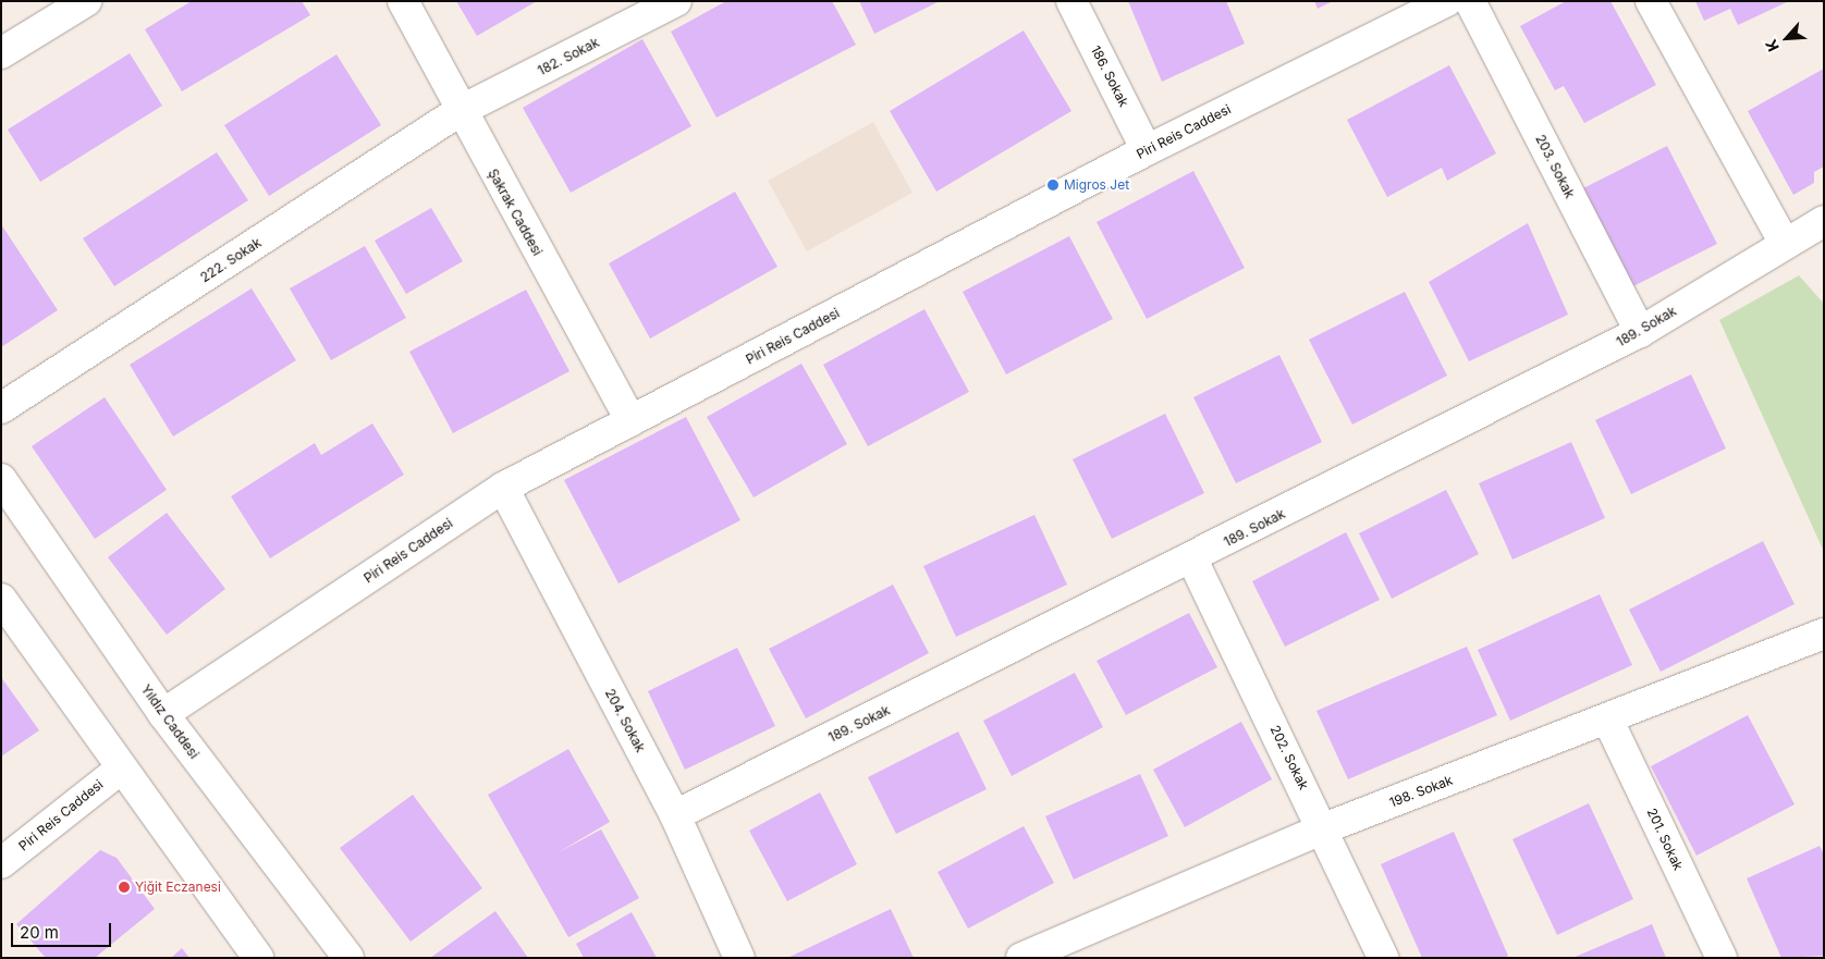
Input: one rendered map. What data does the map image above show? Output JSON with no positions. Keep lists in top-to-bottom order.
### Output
{
  "streets": {
    "street": [
      "182. Sokak",
      "186. Sokak",
      "Piri Reis Caddesi",
      "203. Sokak",
      "Şakrak Caddesi",
      "222. Sokak",
      "189. Sokak",
      "204. Sokak",
      "Yıldız Caddesi",
      "202. Sokak",
      "198. Sokak",
      "201. Sokak"
    ]
  },
  "crossings": [
    ["182. Sokak", "Şakrak Caddesi"],
    ["182. Sokak", "222. Sokak"],
    ["186. Sokak", "Piri Reis Caddesi"],
    ["Piri Reis Caddesi", "Şakrak Caddesi"],
    ["Piri Reis Caddesi", "204. Sokak"],
    ["Piri Reis Caddesi", "Yıldız Caddesi"],
    ["203. Sokak", "189. Sokak"],
    ["Şakrak Caddesi", "222. Sokak"],
    ["189. Sokak", "204. Sokak"],
    ["189. Sokak", "202. Sokak"],
    ["202. Sokak", "198. Sokak"],
    ["198. Sokak", "201. Sokak"]
  ],
  "places": ["Migros Jet", "Yiğit Eczanesi"],
  "scale_bar": "20 m",
  "north": "bottom left"
}
